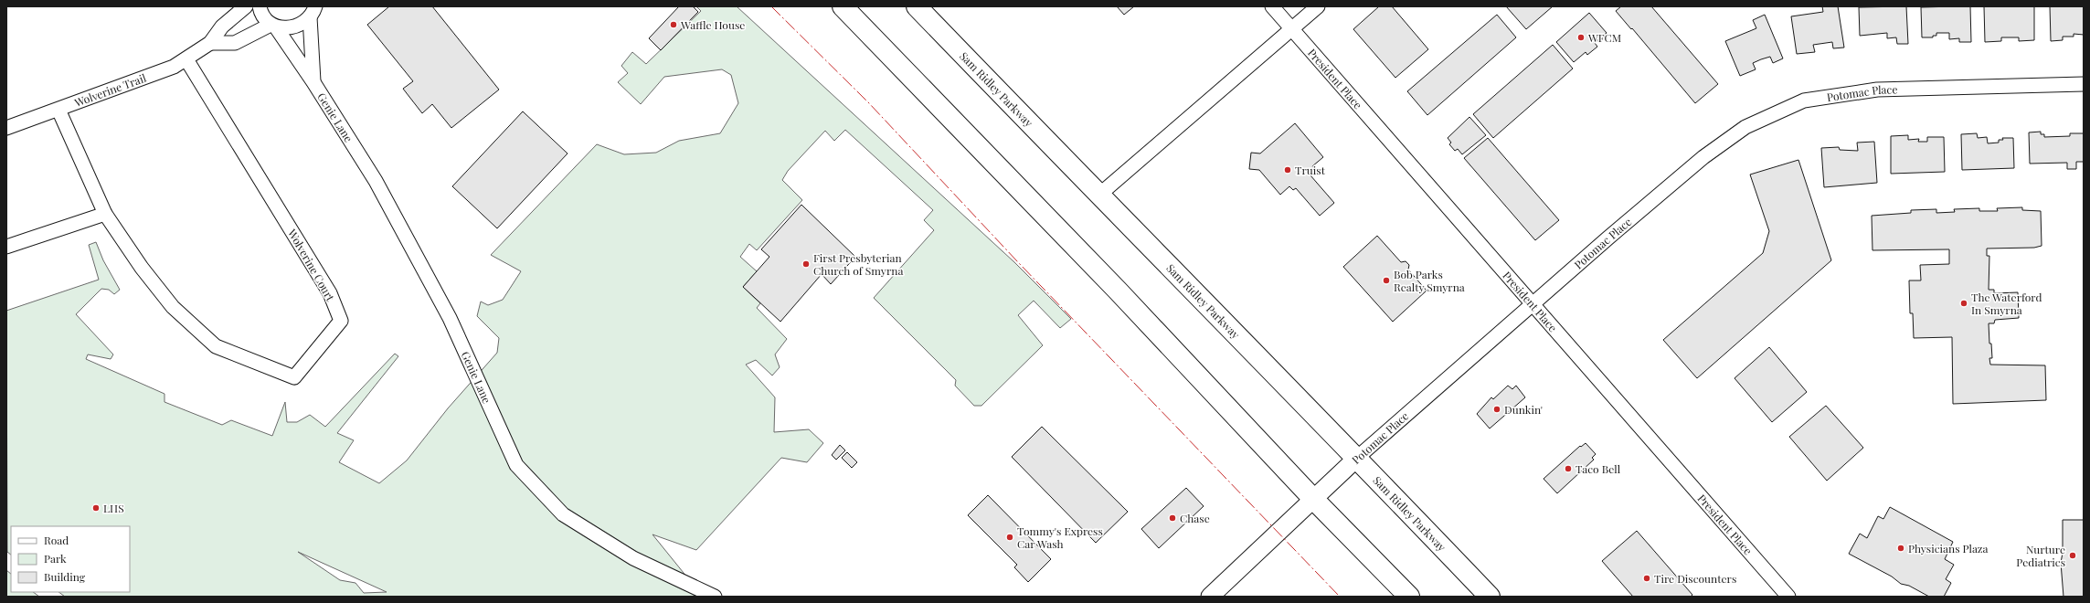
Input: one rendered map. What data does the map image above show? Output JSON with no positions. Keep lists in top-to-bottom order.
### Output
{
  "streets": {
    "main road": ["Sam Ridley Parkway"],
    "street": [
      "President Place",
      "Wolverine Trail",
      "Potomac Place",
      "Genie Lane",
      "Wolverine Court"
    ]
  },
  "crossings": [
    ["President Place", "Potomac Place"],
    ["Sam Ridley Parkway", "Potomac Place"],
    ["Wolverine Trail", "Wolverine Court"]
  ],
  "places": [
    "Waffle House",
    "WFCM",
    "Truist",
    "First Presbyterian Church of Smyrna",
    "Bob Parks Realty Smyrna",
    "The Waterford In Smyrna",
    "Dunkin'",
    "Taco Bell",
    "LHS",
    "Chase",
    "Tommy's Express Car Wash",
    "Physicians Plaza",
    "Nurture Pediatrics",
    "Tire Discounters"
  ],
  "legend": ["Road", "Park", "Building"]
}
